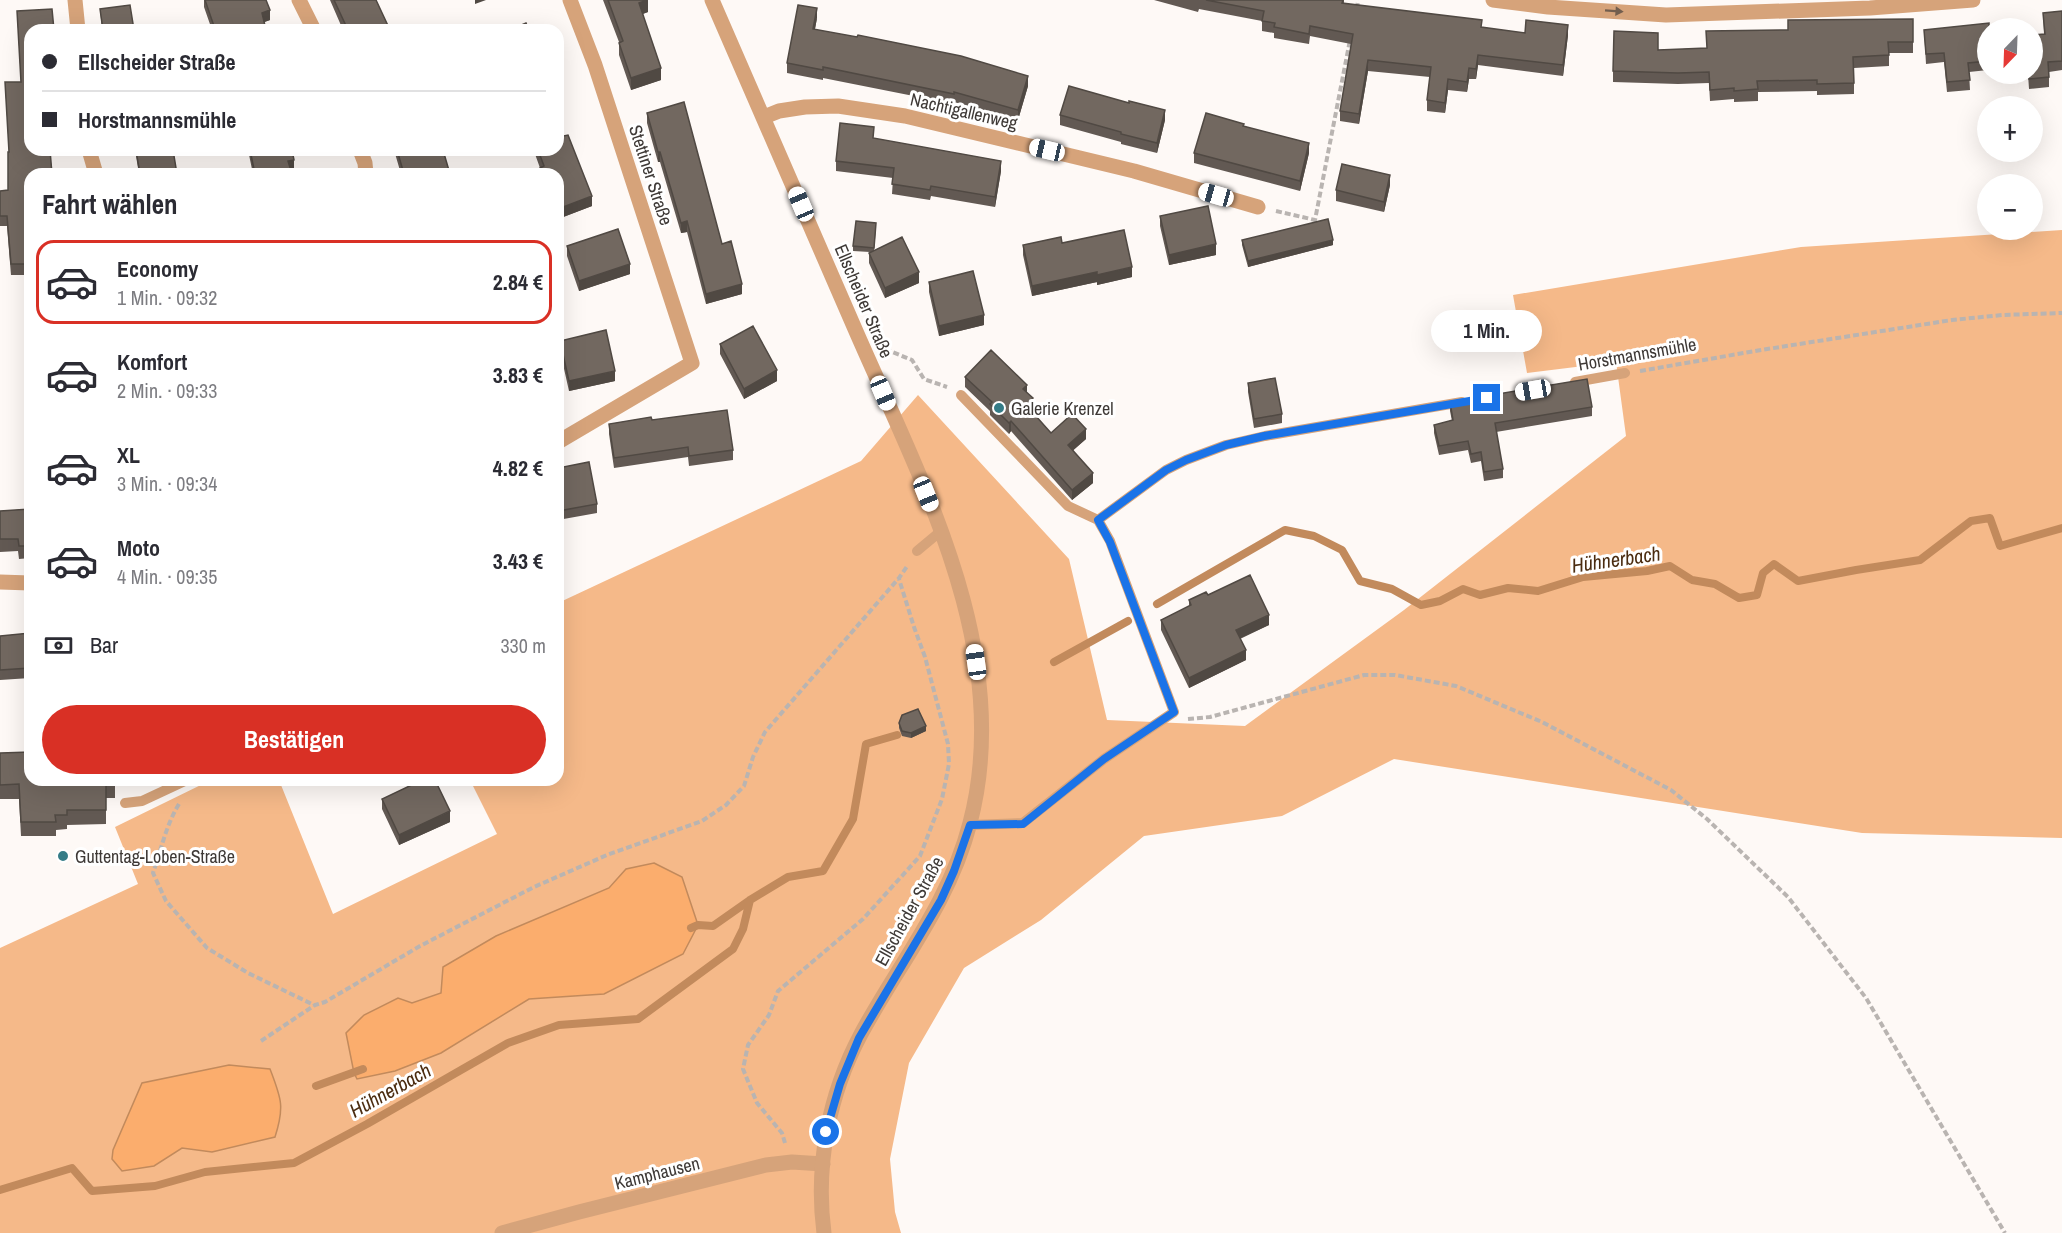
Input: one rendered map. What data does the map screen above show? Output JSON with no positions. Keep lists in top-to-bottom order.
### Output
{
  "streets": {
    "street": [
      "Nachtigallenweg",
      "Stettiner Straße",
      "Ellscheider Straße",
      "Kamphausen"
    ],
    "lane": ["Horstmannsmühle"]
  },
  "crossings": [
    ["Nachtigallenweg", "Ellscheider Straße"],
    ["Ellscheider Straße", "Kamphausen"]
  ],
  "water": ["Hühnerbach"],
  "places": ["Galerie Krenzel", "Guttentag-Loben-Straße"],
  "north": "bottom left",
  "page": {
    "map_buttons": ["+", "−"],
    "banner": ["Ellscheider Straße", "Horstmannsmühle"],
    "heading": "Fahrt wählen",
    "list": [
      {
        "name": "Economy",
        "note": "1 Min. · 09:32",
        "value": "2.84 €"
      },
      {
        "name": "Komfort",
        "note": "2 Min. · 09:33",
        "value": "3.83 €"
      },
      {
        "name": "XL",
        "note": "3 Min. · 09:34",
        "value": "4.82 €"
      },
      {
        "name": "Moto",
        "note": "4 Min. · 09:35",
        "value": "3.43 €"
      }
    ],
    "bubble": "1 Min.",
    "pay": ["Bar", "330 m"],
    "buttons": "Bestätigen"
  }
}
